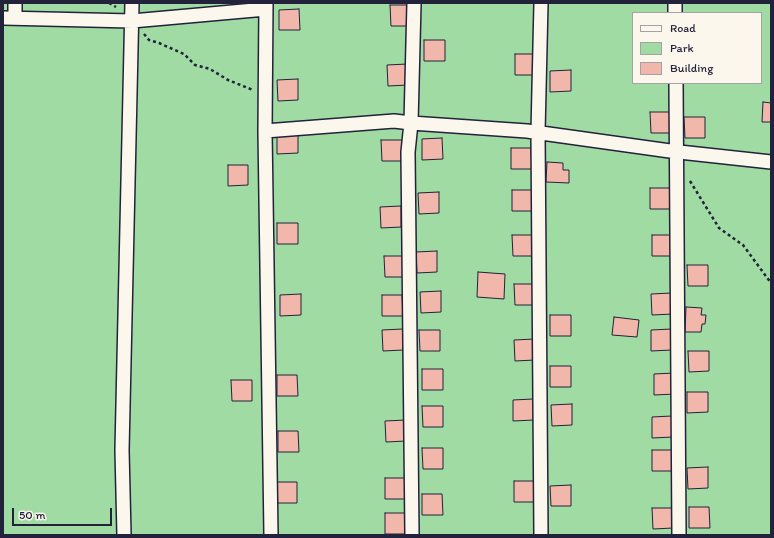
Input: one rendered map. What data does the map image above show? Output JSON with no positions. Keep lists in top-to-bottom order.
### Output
{
  "legend": ["Road", "Park", "Building"],
  "scale_bar": "50 m"
}
